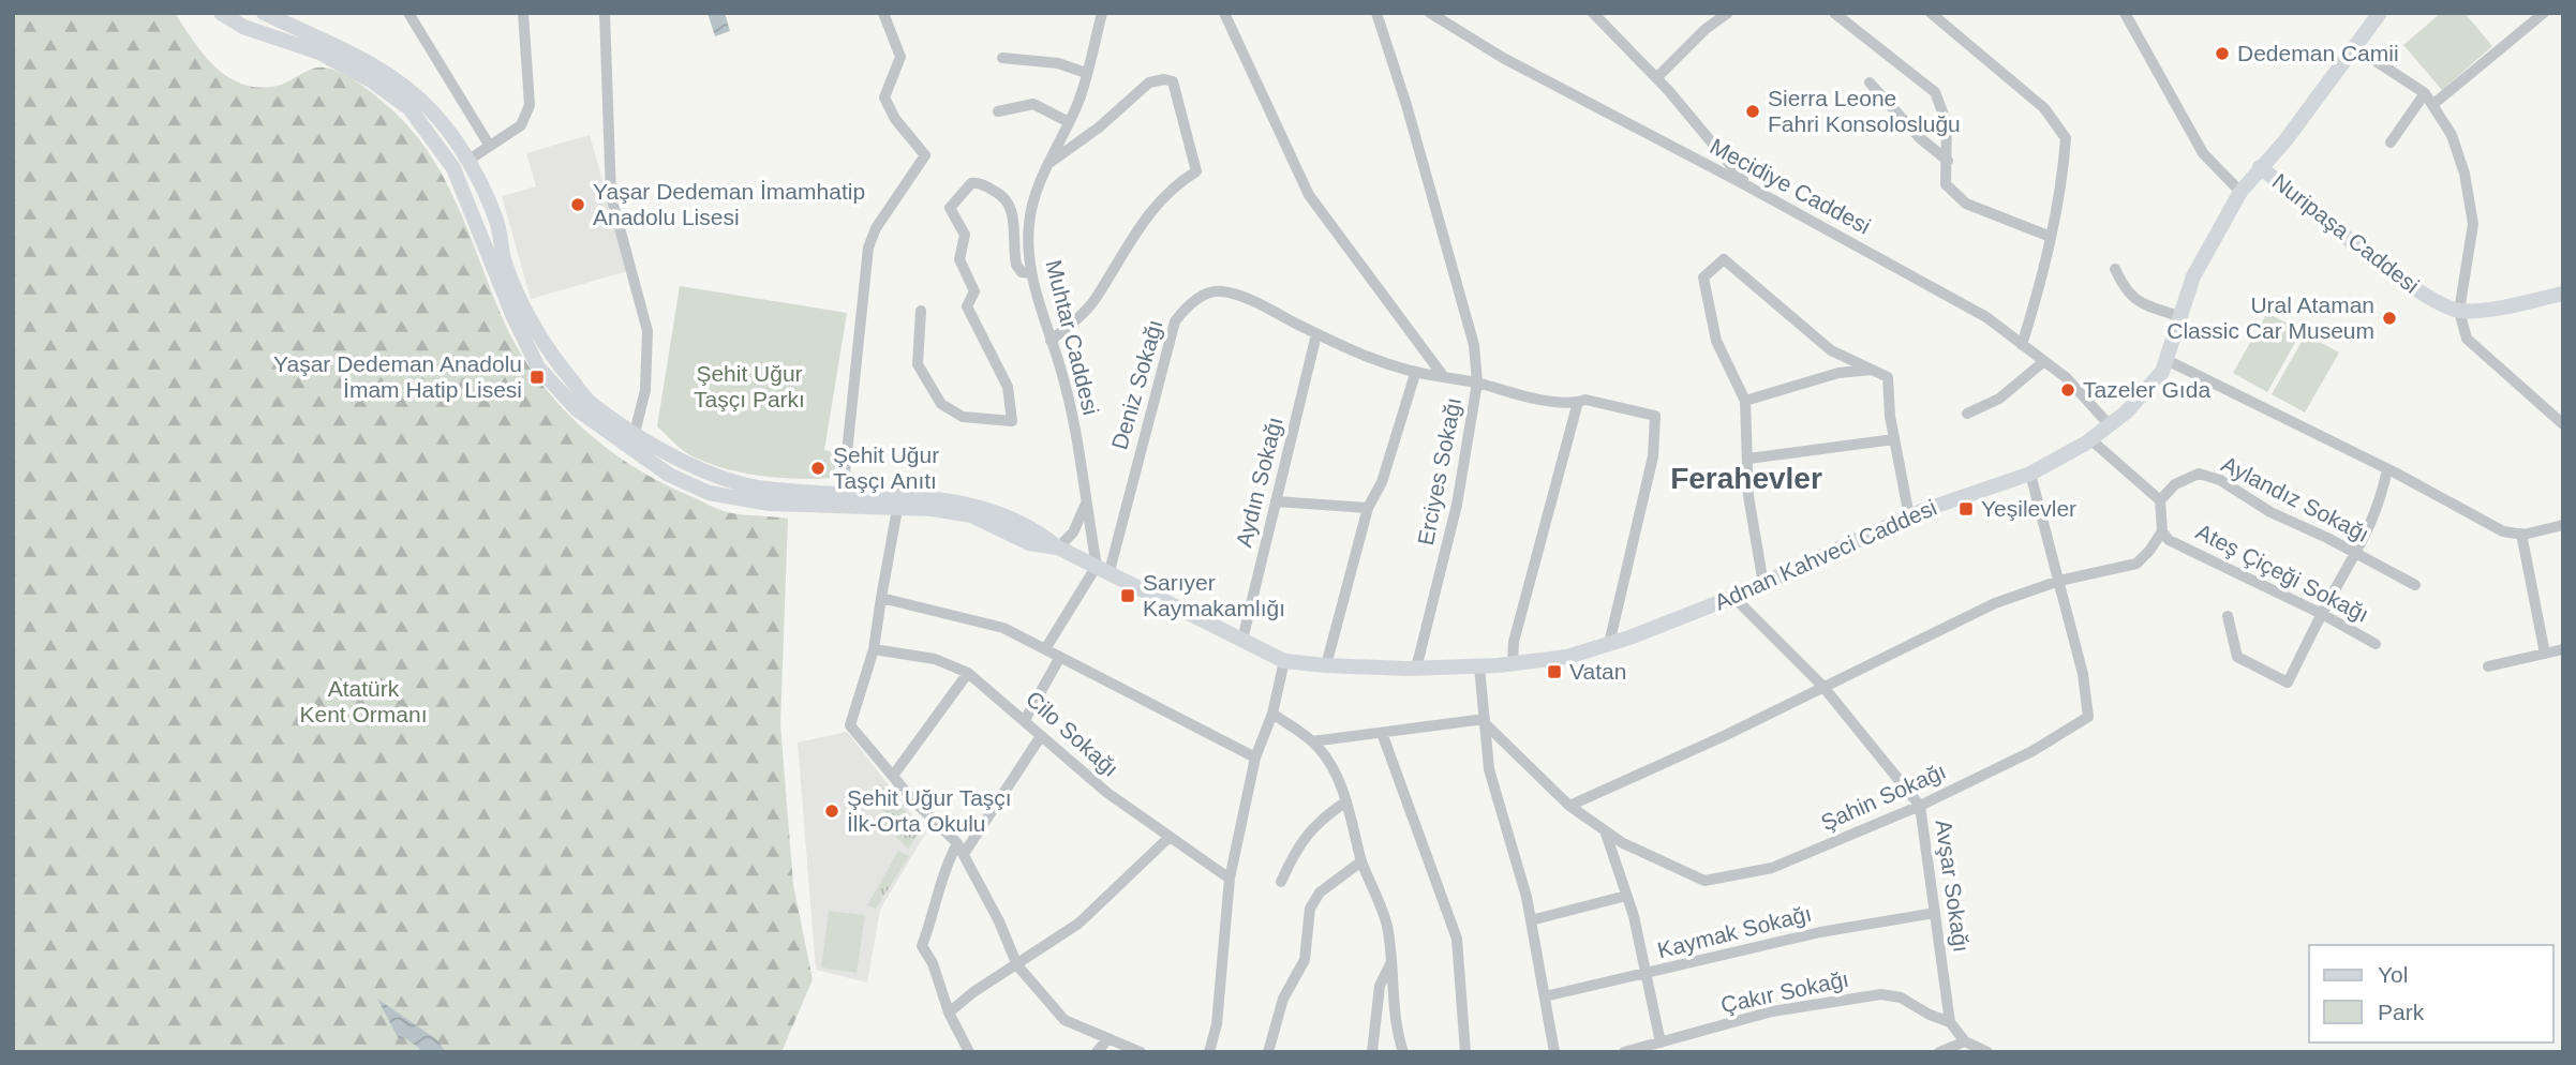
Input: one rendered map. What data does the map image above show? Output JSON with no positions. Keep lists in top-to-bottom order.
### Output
{
  "streets": {
    "main road": ["Nuripaşa Caddesi", "Adnan Kahveci Caddesi"],
    "street": [
      "Mecidiye Caddesi",
      "Muhtar Caddesi",
      "Deniz Sokağı",
      "Erciyes Sokağı",
      "Aydın Sokağı",
      "Aylandız Sokağı",
      "Ateş Çiçeği Sokağı",
      "Cilo Sokağı",
      "Şahin Sokağı",
      "Avşar Sokağı",
      "Kaymak Sokağı",
      "Çakır Sokağı"
    ]
  },
  "crossings": [
    ["Mecidiye Caddesi", "Adnan Kahveci Caddesi"],
    ["Nuripaşa Caddesi", "Adnan Kahveci Caddesi"],
    ["Muhtar Caddesi", "Deniz Sokağı"],
    ["Muhtar Caddesi", "Adnan Kahveci Caddesi"],
    ["Deniz Sokağı", "Erciyes Sokağı"],
    ["Deniz Sokağı", "Aydın Sokağı"],
    ["Deniz Sokağı", "Adnan Kahveci Caddesi"],
    ["Erciyes Sokağı", "Adnan Kahveci Caddesi"],
    ["Aydın Sokağı", "Adnan Kahveci Caddesi"],
    ["Aylandız Sokağı", "Ateş Çiçeği Sokağı"],
    ["Adnan Kahveci Caddesi", "Şahin Sokağı"],
    ["Adnan Kahveci Caddesi", "Avşar Sokağı"],
    ["Şahin Sokağı", "Avşar Sokağı"],
    ["Avşar Sokağı", "Kaymak Sokağı"],
    ["Avşar Sokağı", "Çakır Sokağı"]
  ],
  "districts": ["Ferahevler"],
  "parks": ["Şehit Uğur Taşçı Parkı", "Atatürk Kent Ormanı"],
  "places": {
    "other": [
      "Dedeman Camii",
      "Sierra Leone Fahri Konsolosluğu",
      "Yaşar Dedeman İmamhatip Anadolu Lisesi",
      "Ural Ataman Classic Car Museum",
      "Tazeler Gıda",
      "Şehit Uğur Taşçı Anıtı",
      "Şehit Uğur Taşçı İlk-Orta Okulu"
    ],
    "transit": [
      "Yaşar Dedeman Anadolu İmam Hatip Lisesi",
      "Yeşilevler",
      "Sarıyer Kaymakamlığı",
      "Vatan"
    ]
  },
  "legend": ["Yol", "Park"]
}
